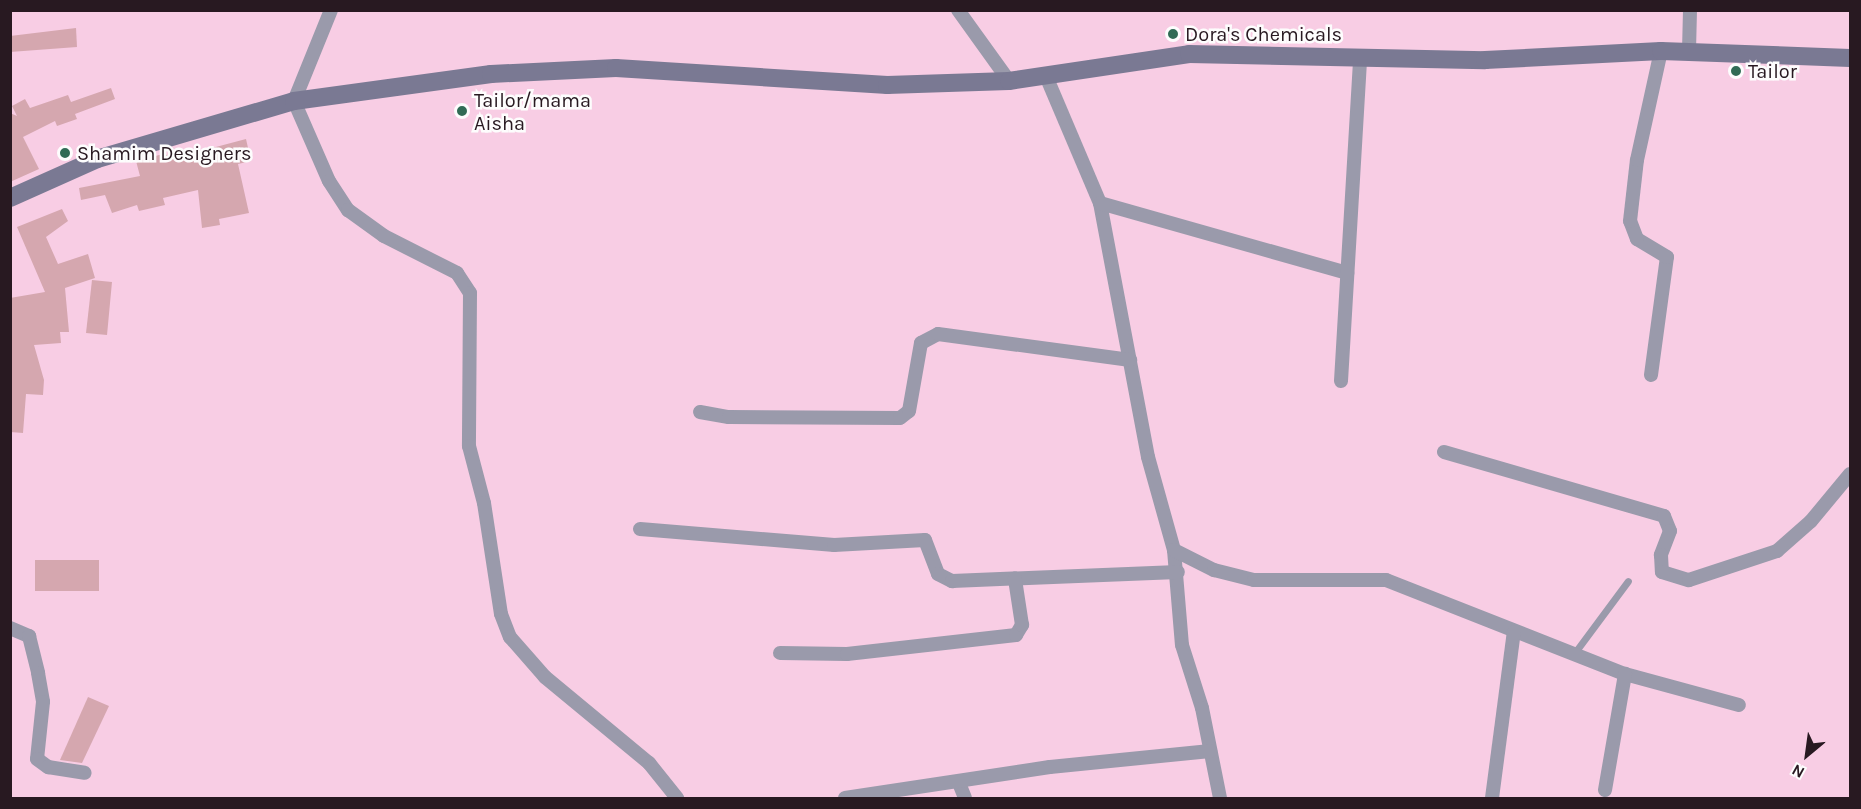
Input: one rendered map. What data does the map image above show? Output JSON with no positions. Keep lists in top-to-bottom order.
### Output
{
  "places": [
    "Dora's Chemicals",
    "Tailor",
    "Tailor/mama Aisha",
    "Shamim Designers"
  ],
  "north": "bottom left"
}
